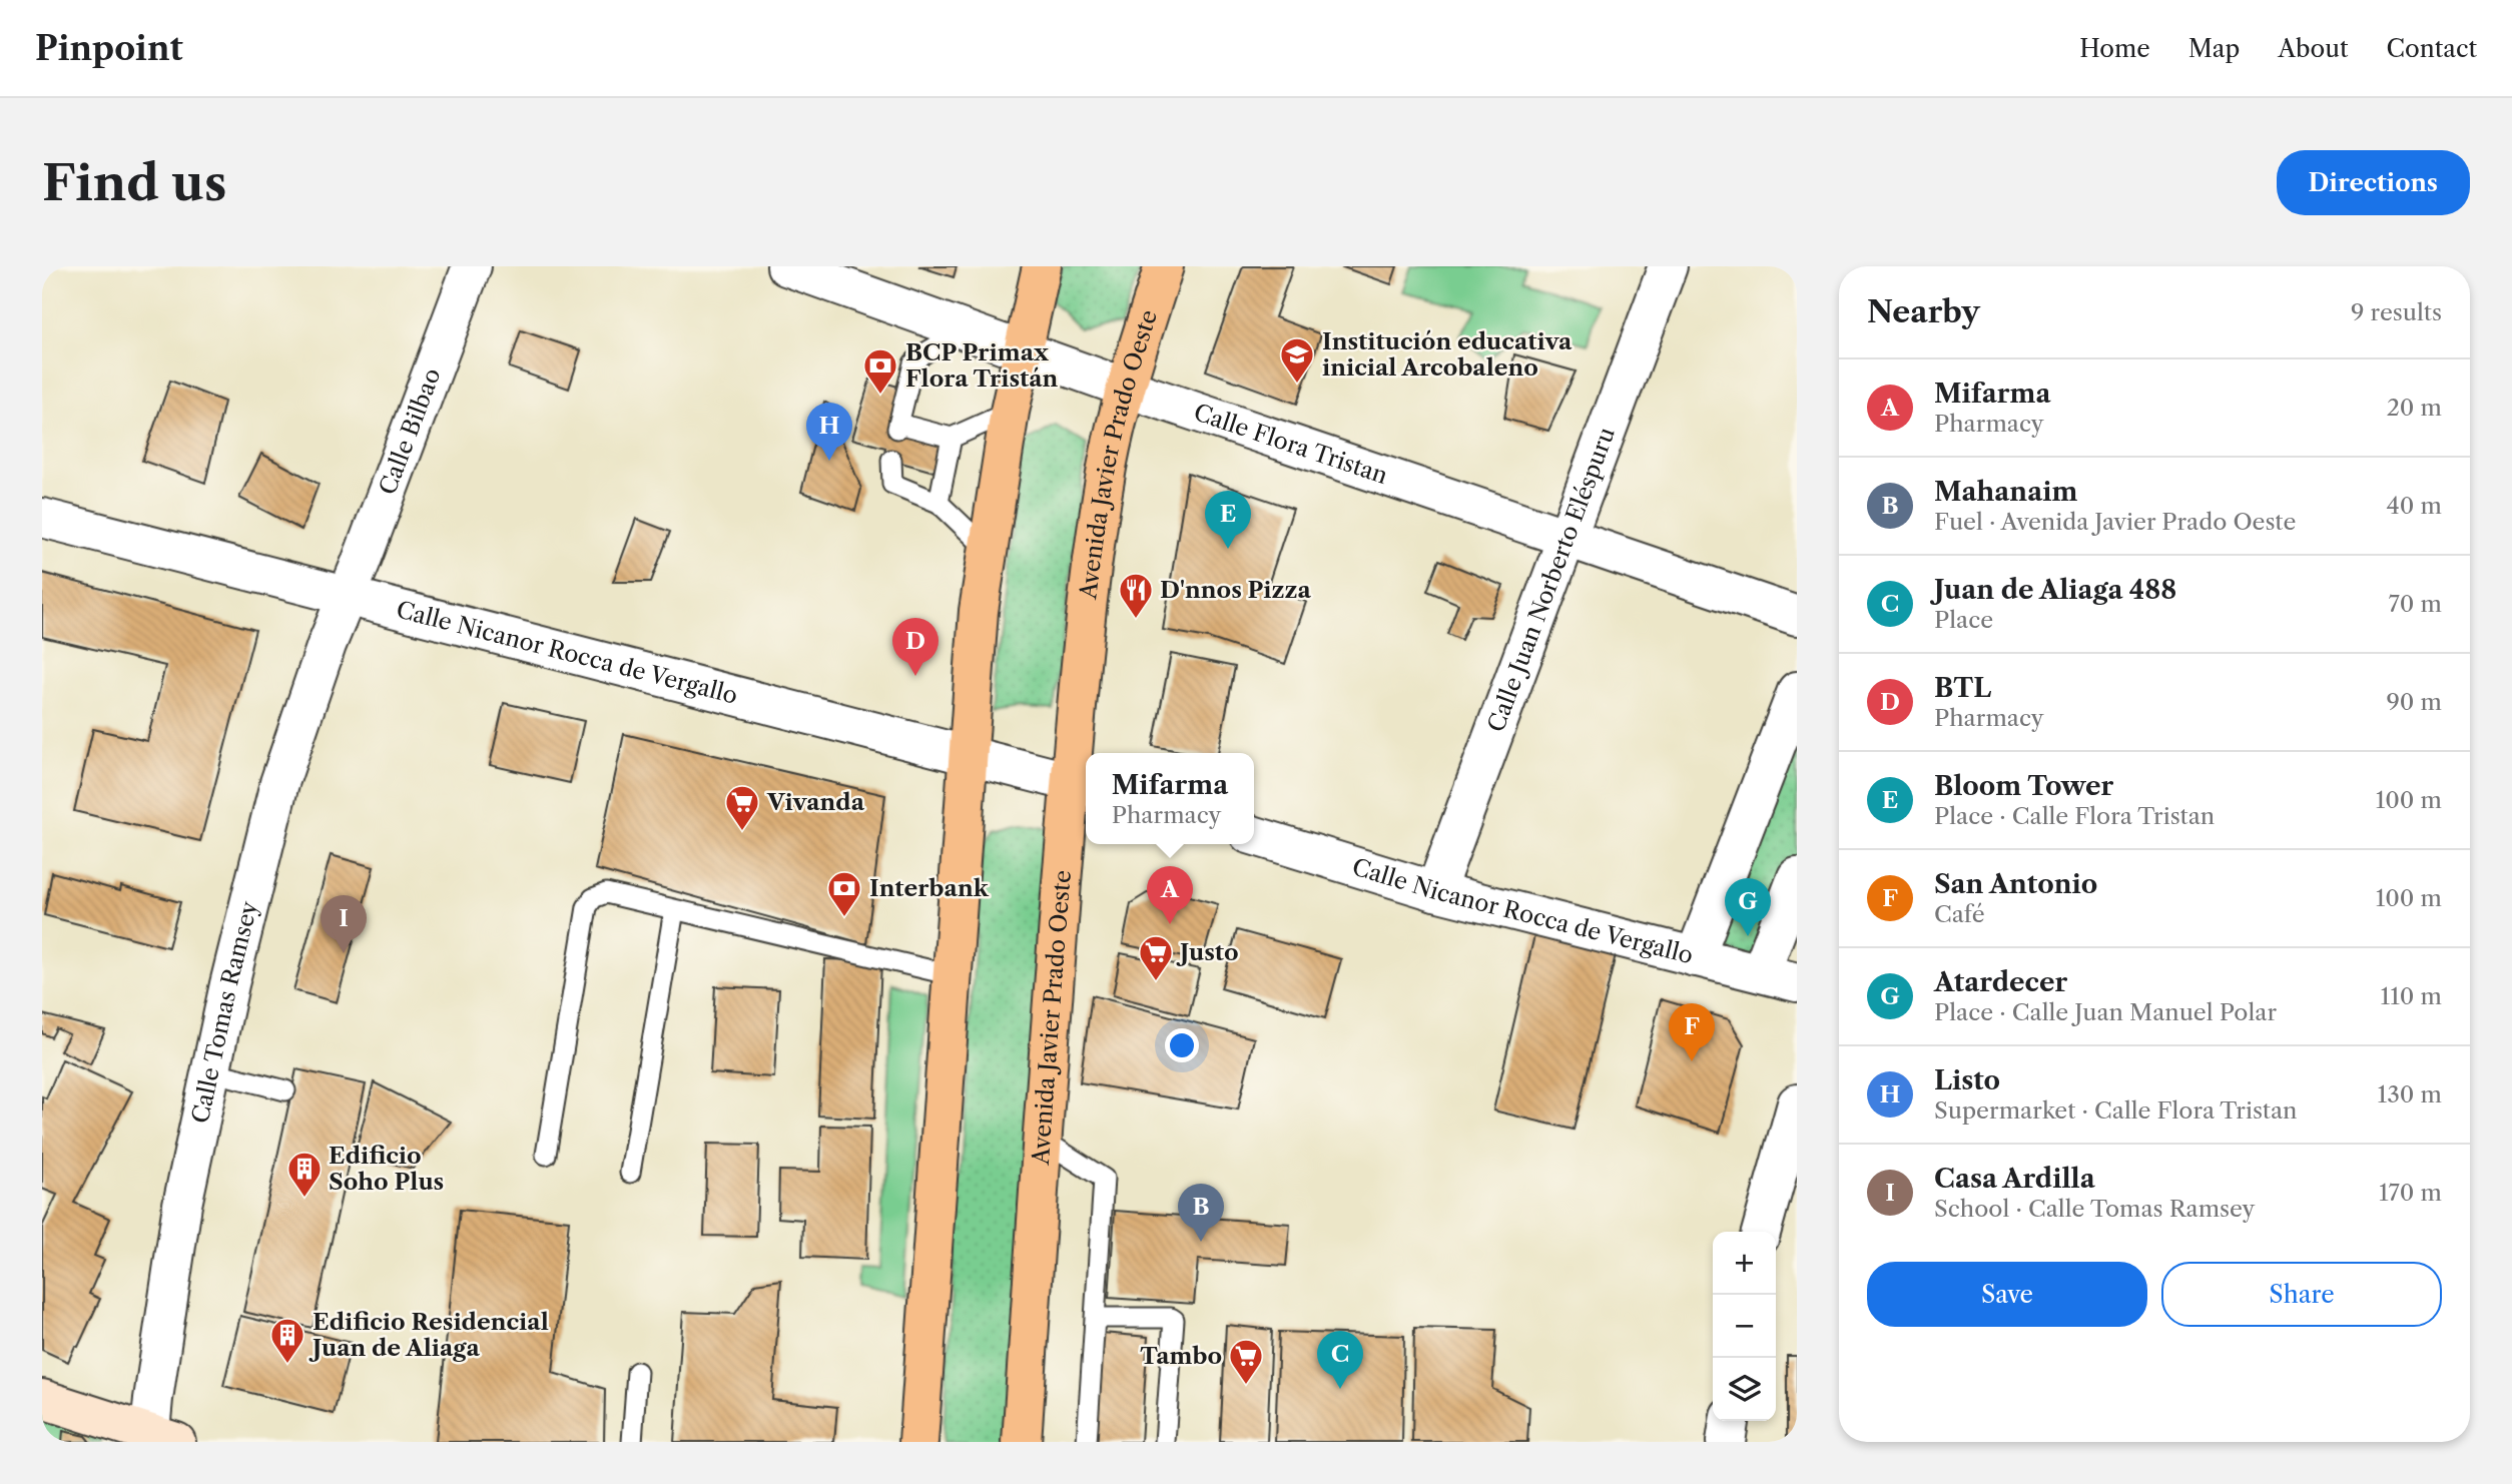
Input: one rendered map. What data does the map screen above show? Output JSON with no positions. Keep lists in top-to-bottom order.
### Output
{
  "streets": {
    "main road": ["Avenida Javier Prado Oeste"],
    "street": [
      "Calle Bilbao",
      "Calle Flora Tristan",
      "Calle Juan Norberto Eléspuru",
      "Calle Nicanor Rocca de Vergallo",
      "Calle Tomas Ramsey"
    ]
  },
  "crossings": [
    ["Calle Bilbao", "Calle Nicanor Rocca de Vergallo"],
    ["Calle Bilbao", "Calle Tomas Ramsey"],
    ["Calle Flora Tristan", "Avenida Javier Prado Oeste"],
    ["Calle Flora Tristan", "Calle Juan Norberto Eléspuru"],
    ["Avenida Javier Prado Oeste", "Calle Nicanor Rocca de Vergallo"],
    ["Calle Juan Norberto Eléspuru", "Calle Nicanor Rocca de Vergallo"],
    ["Calle Nicanor Rocca de Vergallo", "Calle Tomas Ramsey"]
  ],
  "places": {
    "school or university": ["Institución educativa inicial Arcobaleno"],
    "bank": ["BCP Primax Flora Tristán", "Interbank"],
    "restaurant": ["D'nnos Pizza"],
    "supermarket": ["Vivanda", "Justo", "Tambo"],
    "building": ["Edificio Soho Plus", "Edificio Residencial Juan de Aliaga"]
  },
  "page": {
    "header": "Pinpoint",
    "nav": [
      "Home",
      "Map",
      "About",
      "Contact"
    ],
    "buttons": [
      "Directions",
      ["Save", "Share"]
    ],
    "title": "Find us",
    "heading": ["Nearby", "9 results"],
    "list": [
      {
        "mark": "A",
        "name": "Mifarma",
        "note": "Pharmacy",
        "value": "20 m"
      },
      {
        "mark": "B",
        "name": "Mahanaim",
        "note": "Fuel · Avenida Javier Prado Oeste",
        "value": "40 m"
      },
      {
        "mark": "C",
        "name": "Juan de Aliaga 488",
        "note": "Place",
        "value": "70 m"
      },
      {
        "mark": "D",
        "name": "BTL",
        "note": "Pharmacy",
        "value": "90 m"
      },
      {
        "mark": "E",
        "name": "Bloom Tower",
        "note": "Place · Calle Flora Tristan",
        "value": "100 m"
      },
      {
        "mark": "F",
        "name": "San Antonio",
        "note": "Café",
        "value": "100 m"
      },
      {
        "mark": "G",
        "name": "Atardecer",
        "note": "Place · Calle Juan Manuel Polar",
        "value": "110 m"
      },
      {
        "mark": "H",
        "name": "Listo",
        "note": "Supermarket · Calle Flora Tristan",
        "value": "130 m"
      },
      {
        "mark": "I",
        "name": "Casa Ardilla",
        "note": "School · Calle Tomas Ramsey",
        "value": "170 m"
      }
    ],
    "pins": [
      "H",
      "E",
      "D",
      "A",
      "G",
      "I",
      "F",
      "B",
      "C"
    ],
    "popup": ["Mifarma", "Pharmacy"],
    "map_buttons": ["+", "−"]
  }
}
